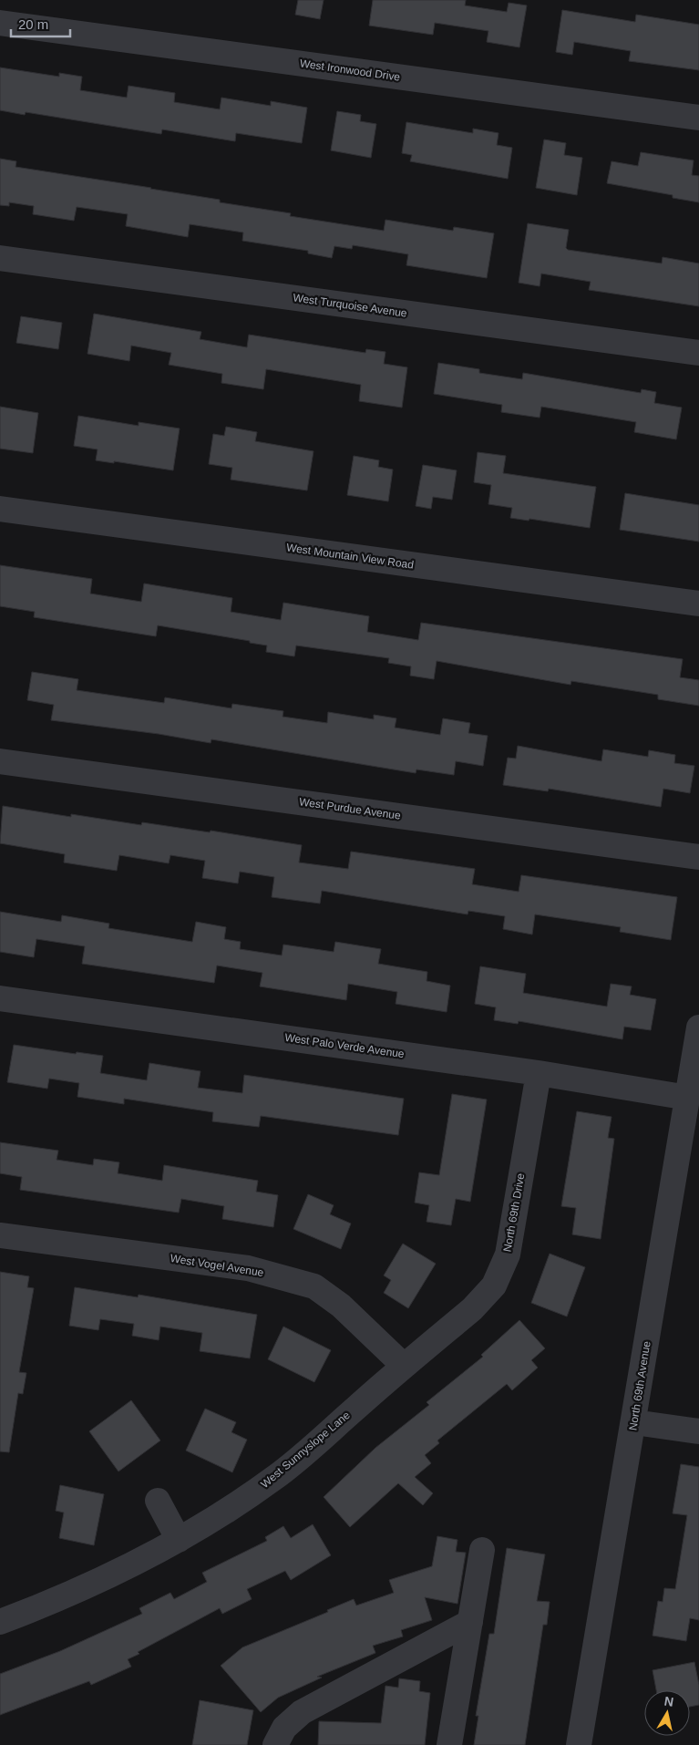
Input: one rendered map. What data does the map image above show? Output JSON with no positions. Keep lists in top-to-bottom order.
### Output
{
  "streets": {
    "street": [
      "West Ironwood Drive",
      "West Turquoise Avenue",
      "West Mountain View Road",
      "West Purdue Avenue",
      "West Palo Verde Avenue",
      "North 69th Drive",
      "West Vogel Avenue",
      "North 69th Avenue",
      "West Sunnyslope Lane"
    ]
  },
  "crossings": [
    ["West Palo Verde Avenue", "North 69th Drive"],
    ["West Palo Verde Avenue", "North 69th Avenue"],
    ["North 69th Drive", "West Vogel Avenue"],
    ["North 69th Drive", "West Sunnyslope Lane"],
    ["West Vogel Avenue", "West Sunnyslope Lane"]
  ],
  "scale_bar": "20 m",
  "north": "top"
}
